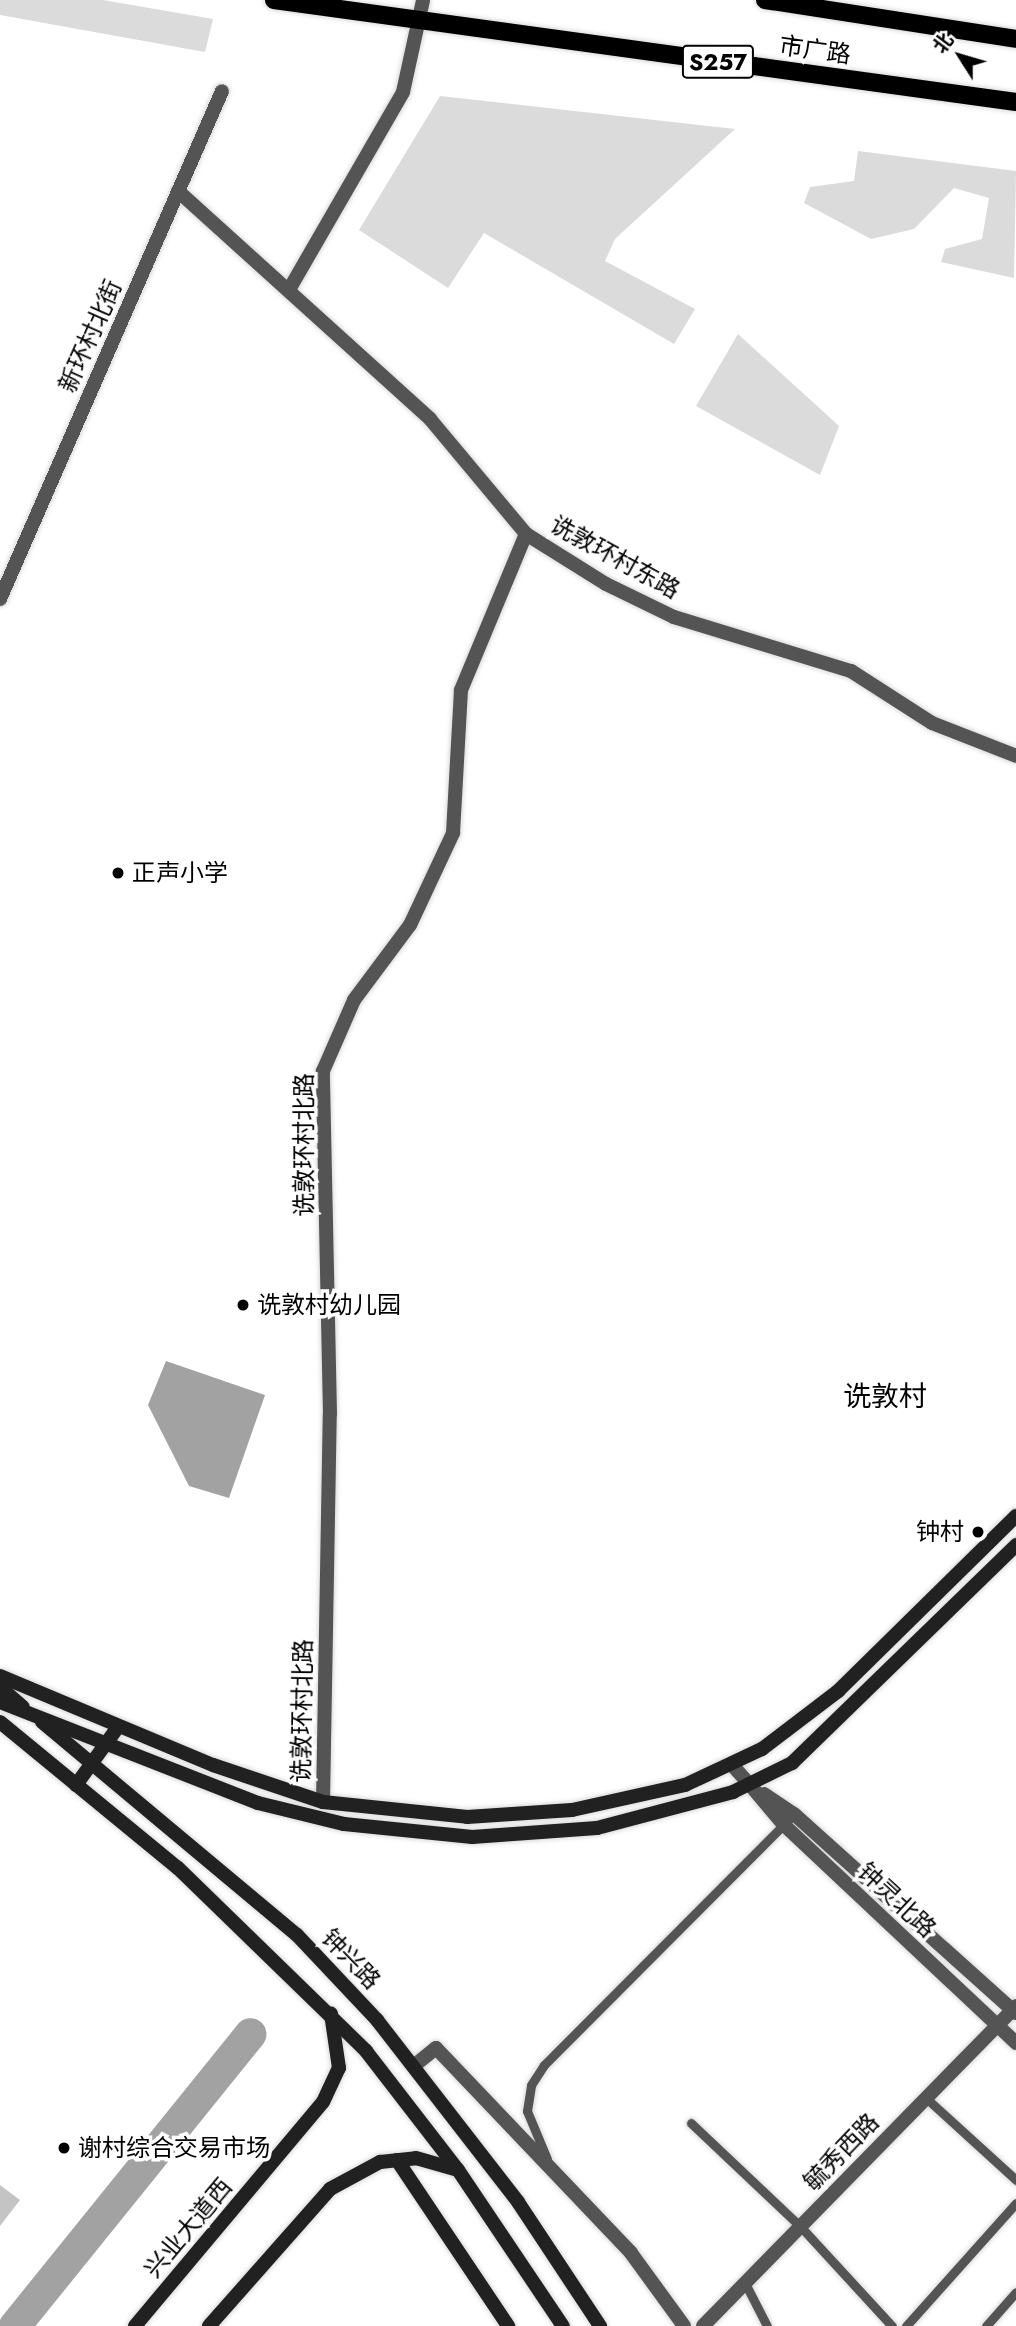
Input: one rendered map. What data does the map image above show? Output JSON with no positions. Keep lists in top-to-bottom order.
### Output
{
  "streets": {
    "main road": [
      "市广路",
      "S257",
      "钟兴路",
      "兴业大道西"
    ],
    "street": [
      "新环村北街",
      "诜敦环村东路",
      "诜敦环村北路",
      "钟灵北路",
      "毓秀西路"
    ]
  },
  "crossings": [
    ["新环村北街", "诜敦环村东路"],
    ["诜敦环村东路", "诜敦环村北路"],
    ["钟灵北路", "毓秀西路"]
  ],
  "districts": ["诜敦村"],
  "places": [
    "正声小学",
    "诜敦村幼儿园",
    "钟村",
    "谢村综合交易市场"
  ],
  "north": "top left"
}
